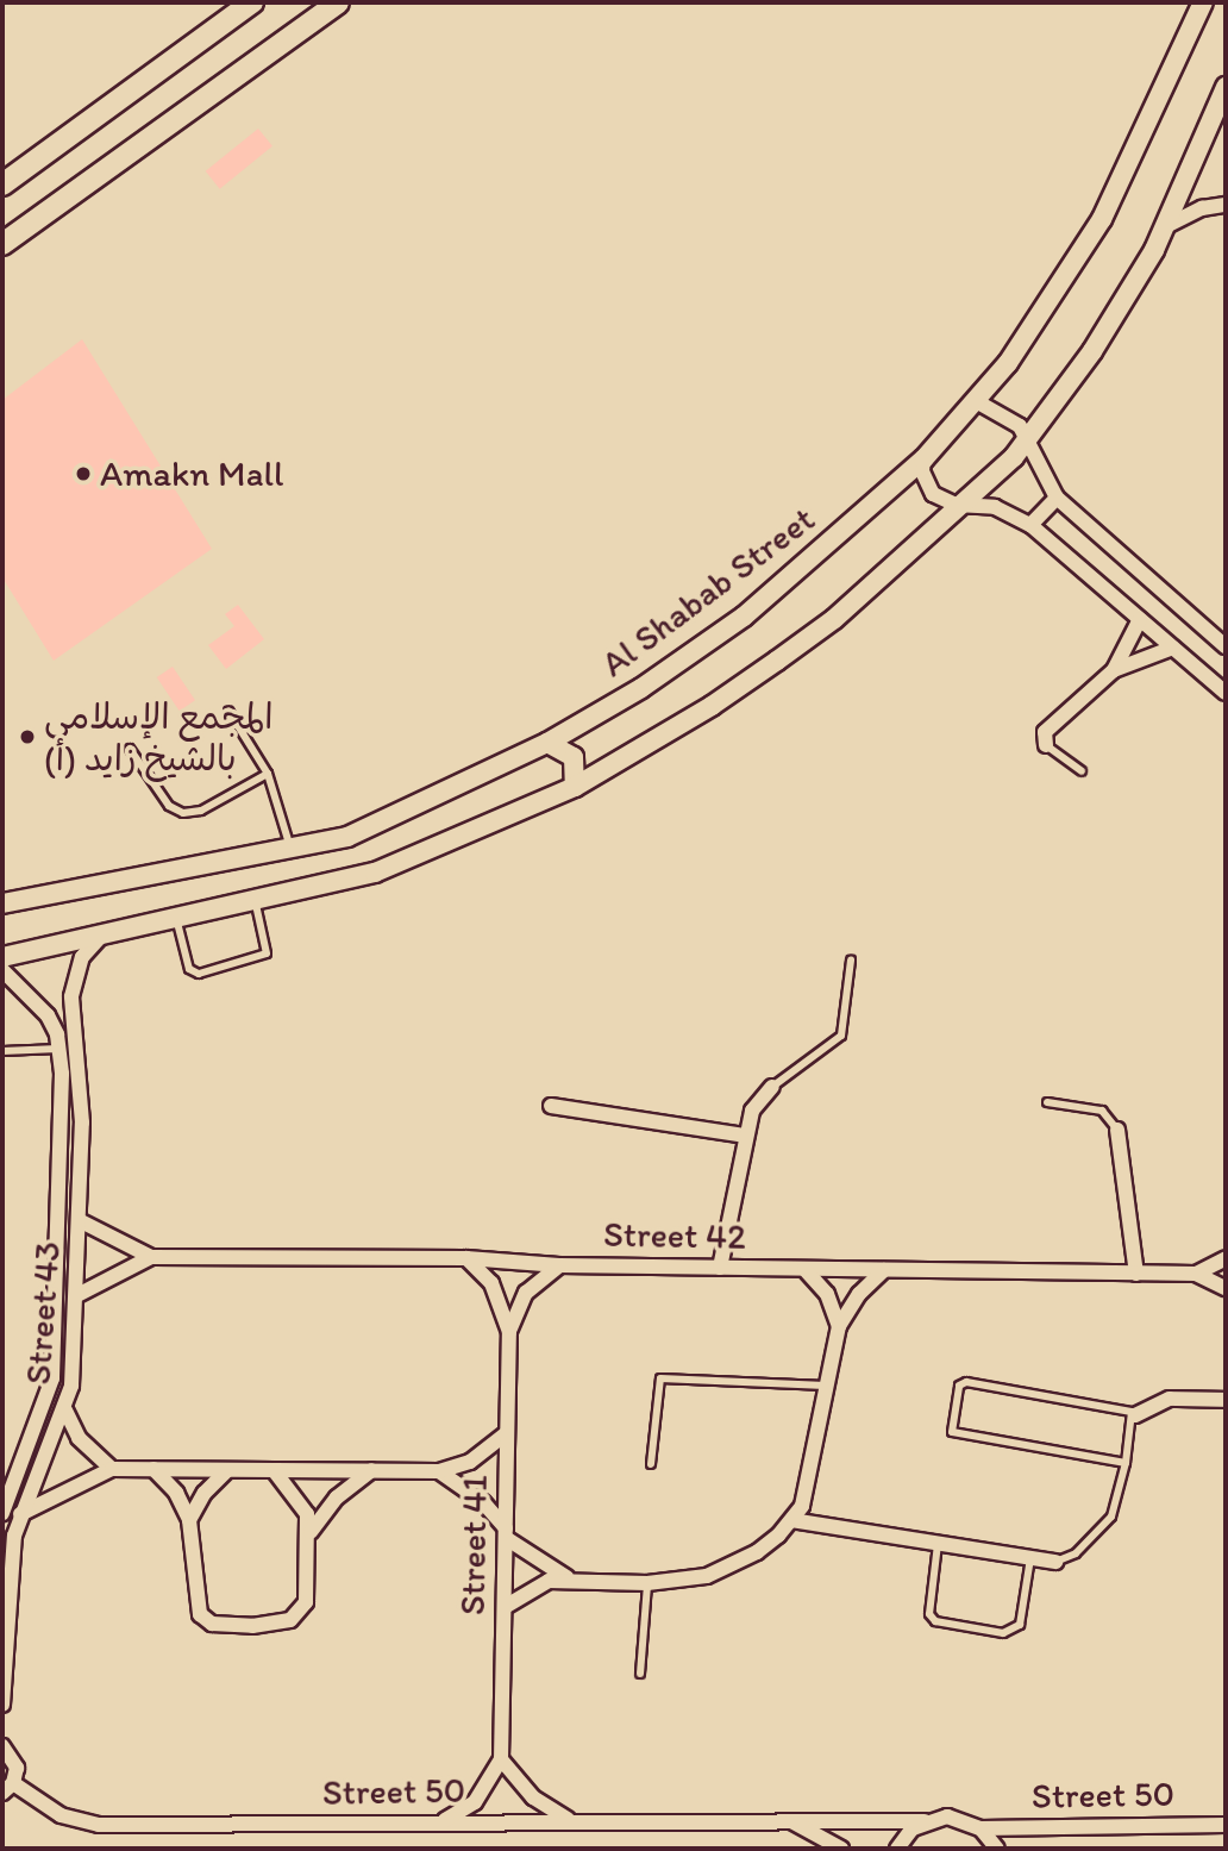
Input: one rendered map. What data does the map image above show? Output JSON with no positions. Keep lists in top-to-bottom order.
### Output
{
  "streets": {
    "street": [
      "Al Shabab Street",
      "Street 42",
      "Street 43",
      "Street 41",
      "Street 50"
    ]
  },
  "crossings": [
    ["Street 42", "Street 43"],
    ["Street 42", "Street 41"]
  ],
  "places": ["Amakn Mall", "المجمع الإسلامي (أ) بالشيخ زايد"]
}
